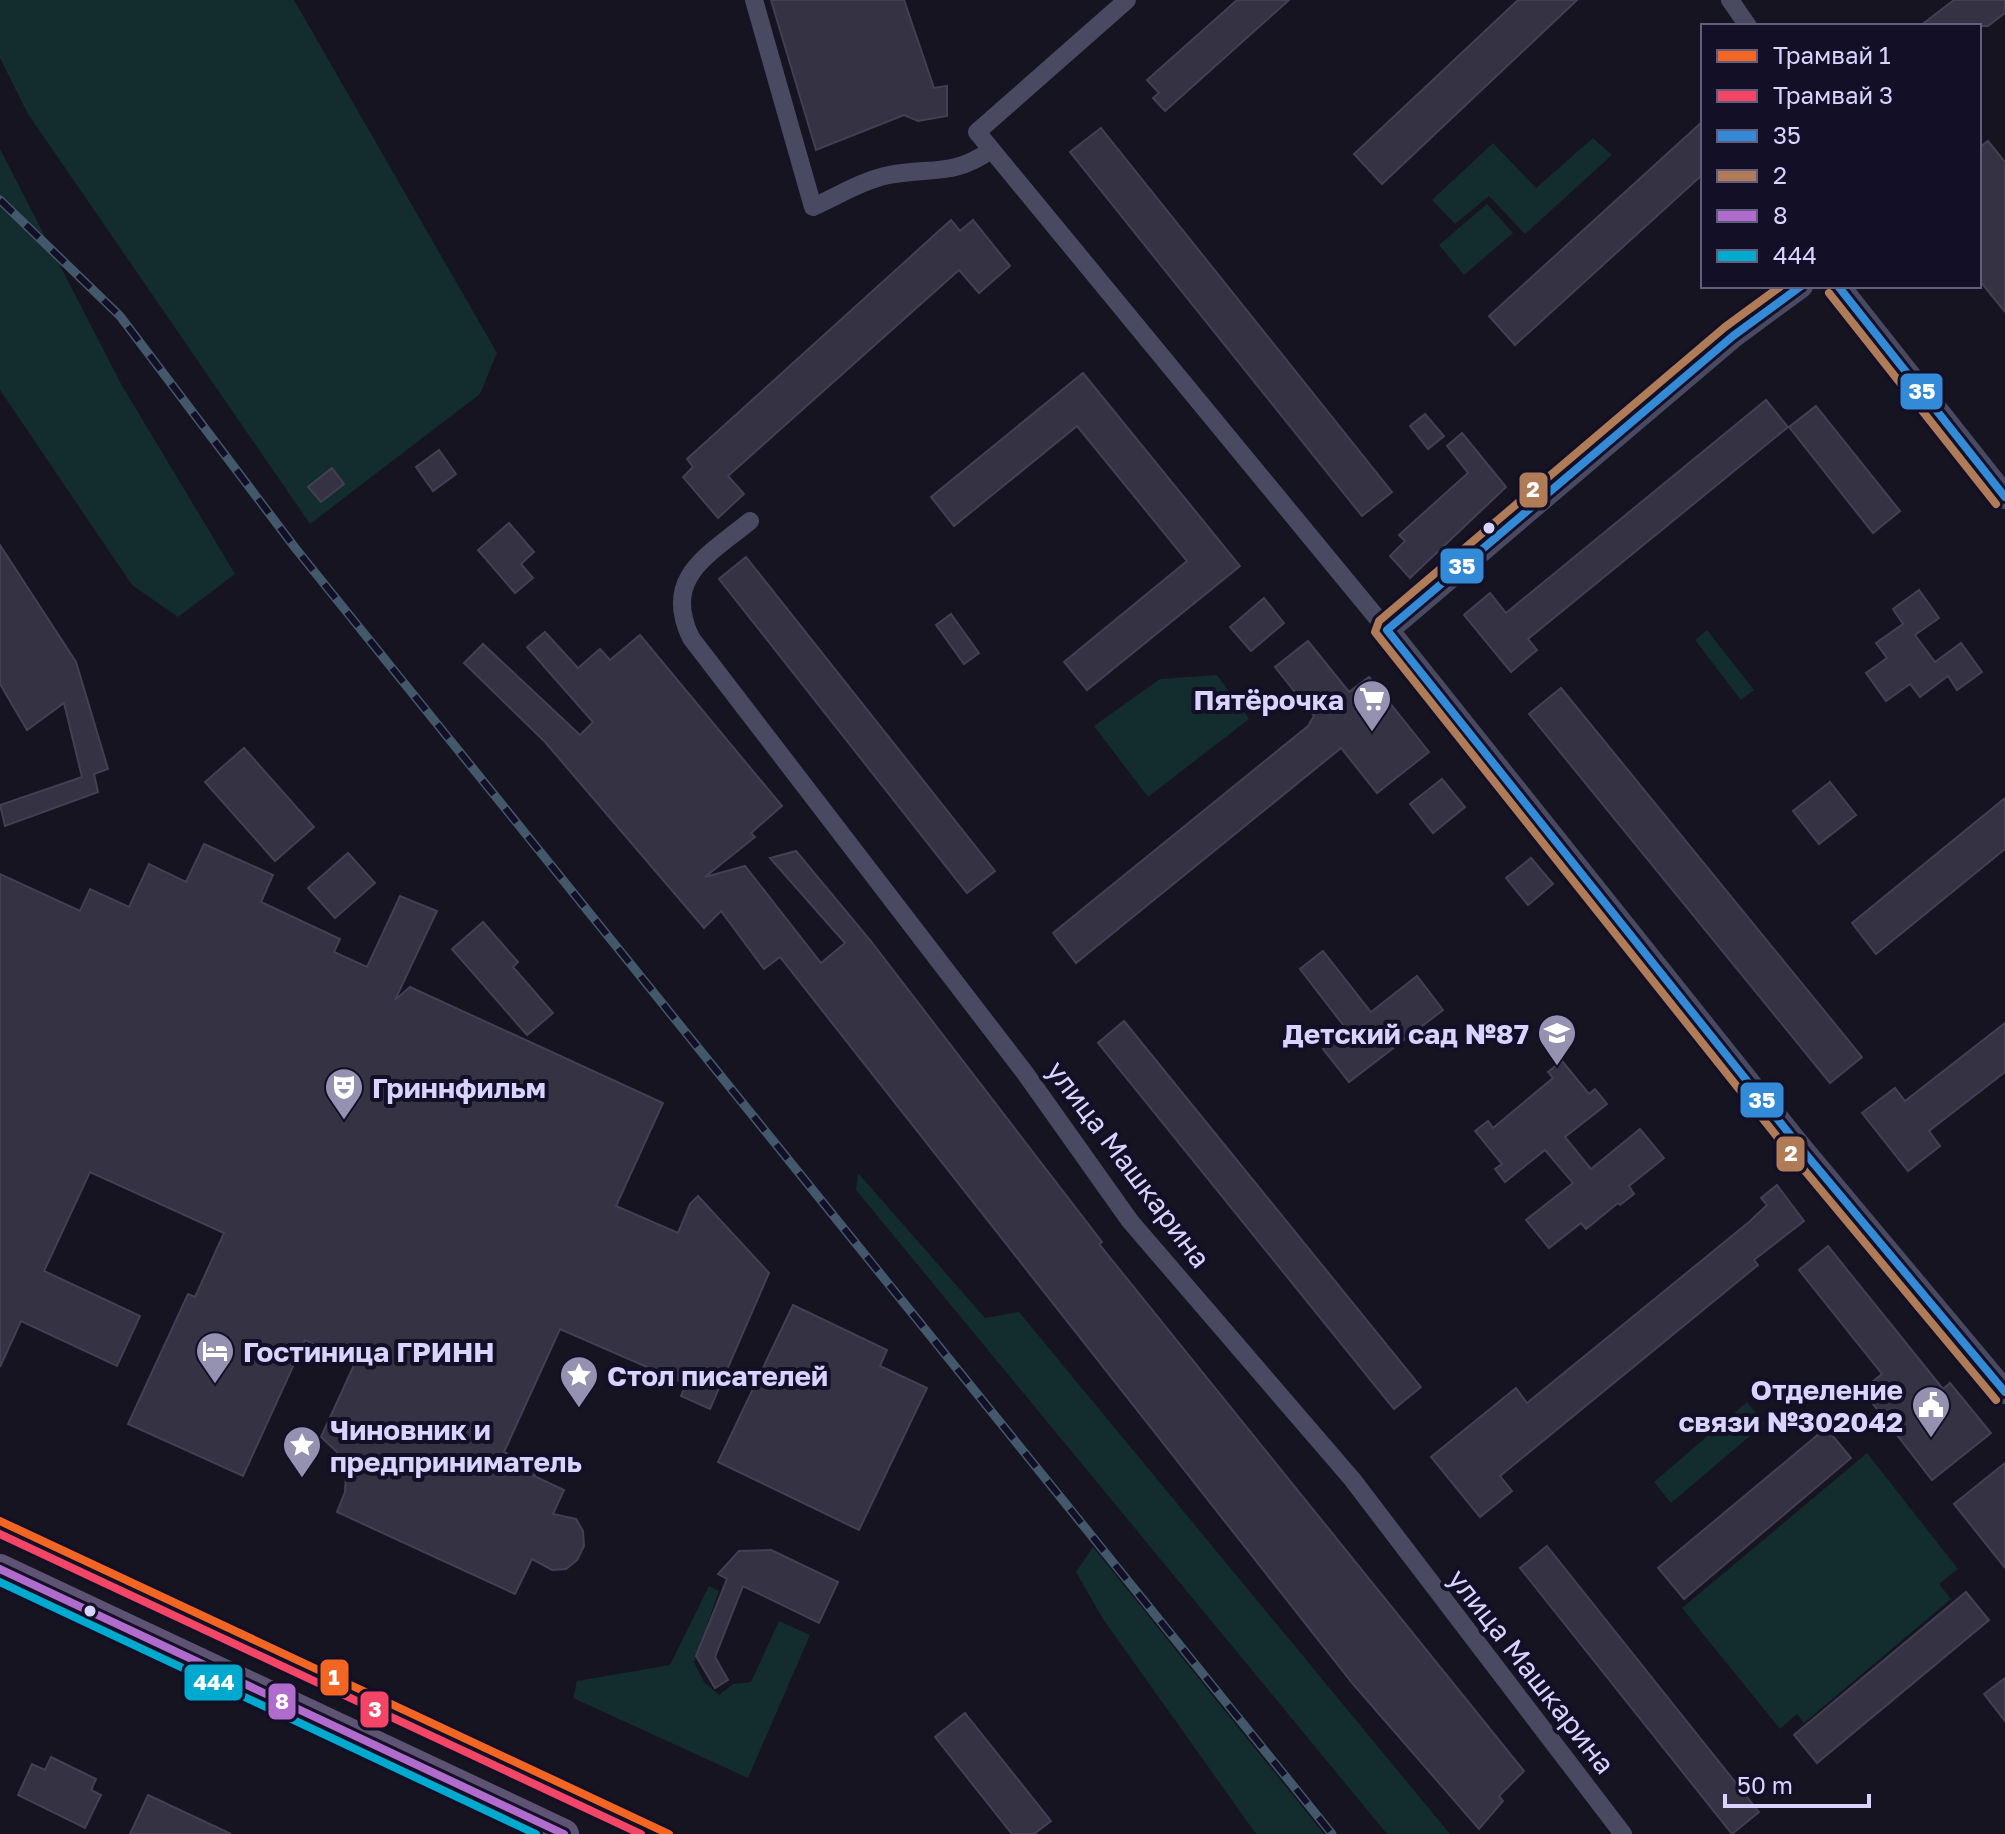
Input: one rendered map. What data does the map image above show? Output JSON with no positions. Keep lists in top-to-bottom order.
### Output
{
  "streets": {
    "street": ["улица Машкарина"]
  },
  "places": {
    "supermarket": ["Пятёрочка"],
    "school or university": ["Детский сад №87"],
    "theatre": ["Гриннфильм"],
    "hotel": ["Гостиница ГРИНН"],
    "place": ["Стол писателей", "Чиновник и предприниматель"],
    "public building": ["Отделение связи №302042"]
  },
  "lines": [
    "transit line 35",
    "transit line 2",
    "tram line 1",
    "tram line 3",
    "transit line 8",
    "transit line 444"
  ],
  "legend": [
    "Трамвай 1",
    "Трамвай 3",
    "35",
    "2",
    "8",
    "444"
  ],
  "scale_bar": "50 m"
}
